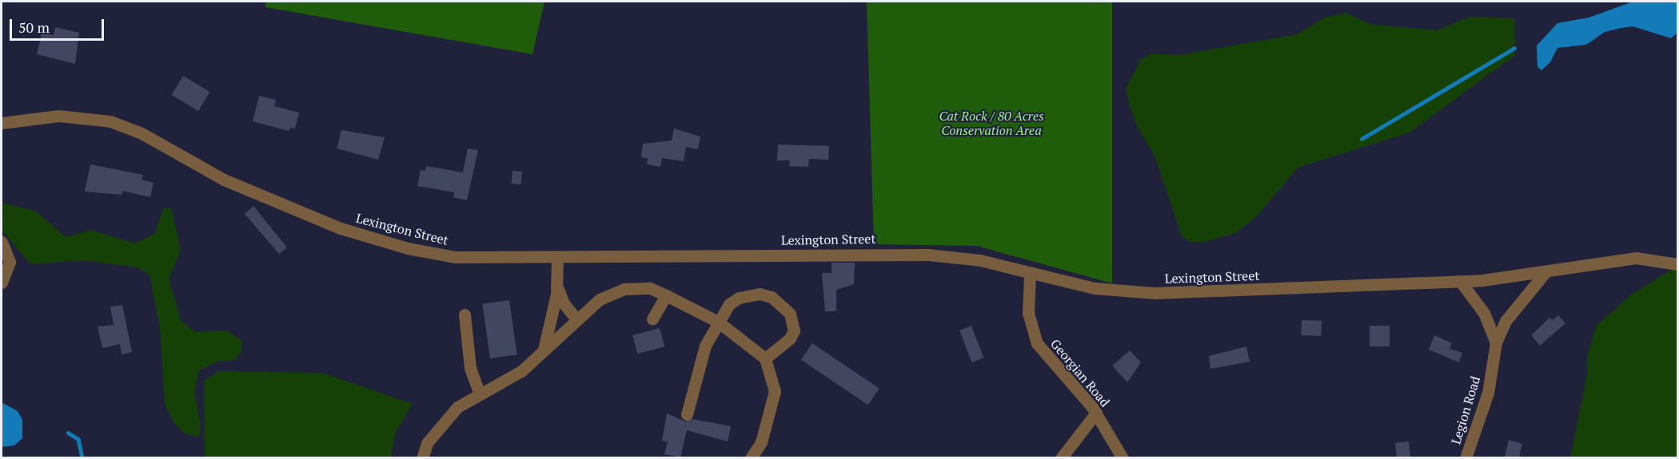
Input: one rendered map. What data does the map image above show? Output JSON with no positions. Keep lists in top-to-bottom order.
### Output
{
  "streets": {
    "street": ["Lexington Street", "Georgian Road", "Legion Road"]
  },
  "crossings": [
    ["Lexington Street", "Georgian Road"],
    ["Lexington Street", "Legion Road"]
  ],
  "parks": ["Cat Rock / 80 Acres Conservation Area"],
  "scale_bar": "50 m"
}
